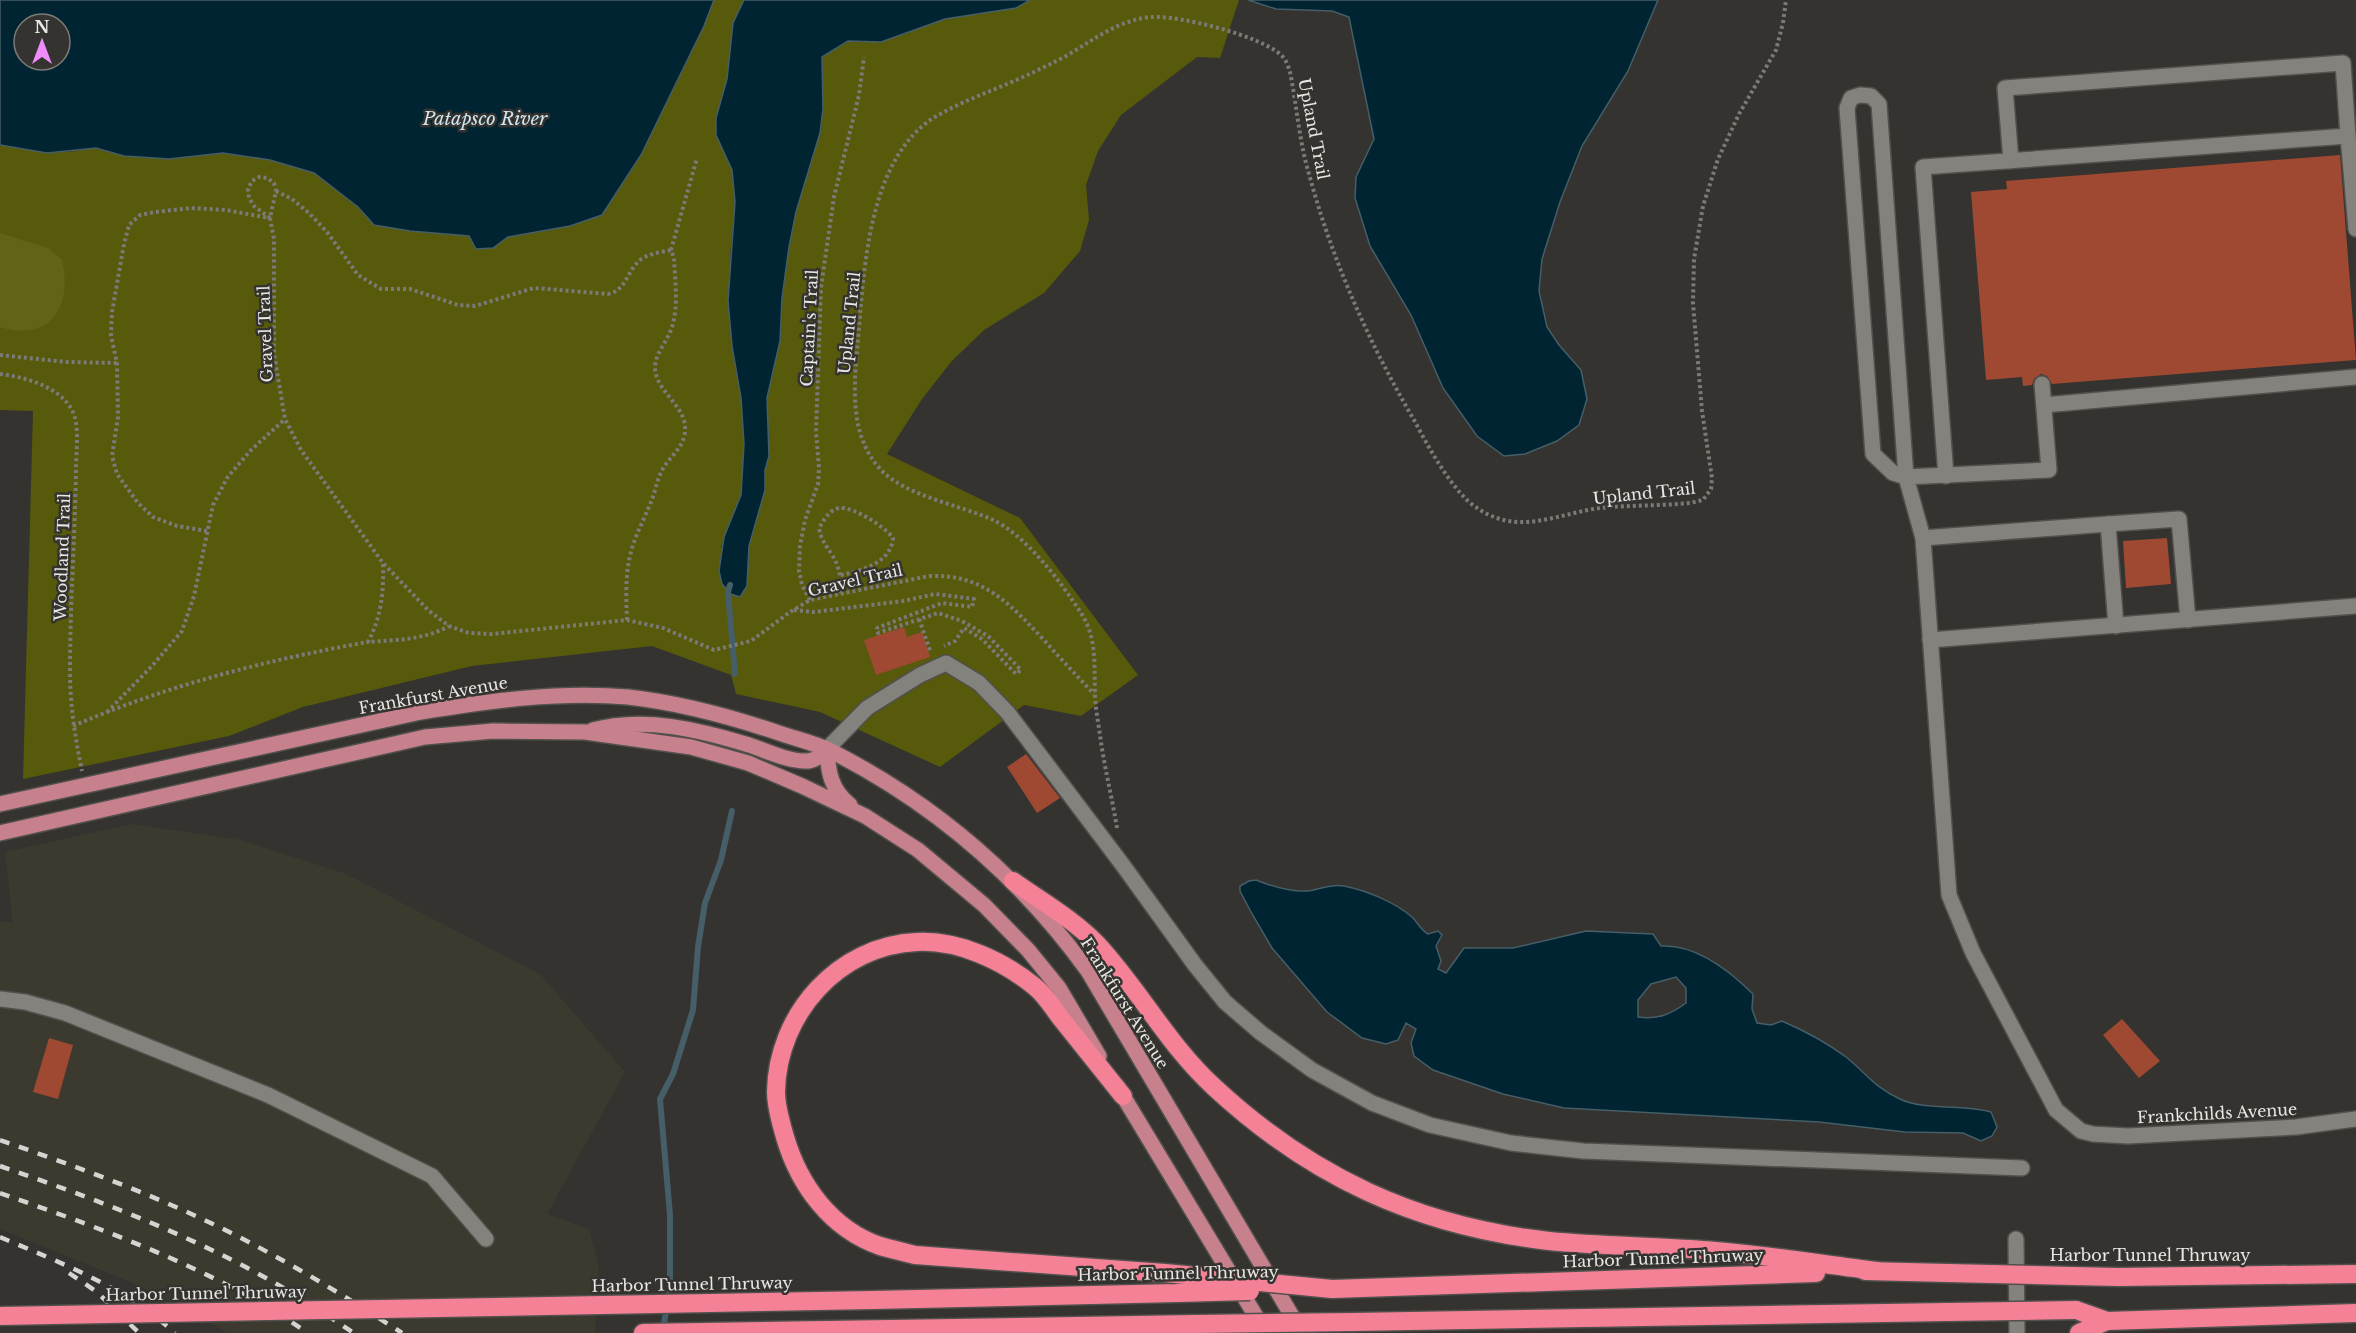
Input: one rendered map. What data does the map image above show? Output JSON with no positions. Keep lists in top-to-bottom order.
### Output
{
  "streets": {
    "highway": ["Harbor Tunnel Thruway"],
    "main road": ["Frankfurst Avenue"],
    "lane": ["Frankchilds Avenue"],
    "path": [
      "Upland Trail",
      "Captain's Trail",
      "Gravel Trail",
      "Woodland Trail"
    ]
  },
  "crossings": [
    ["Upland Trail", "Gravel Trail"],
    ["Captain's Trail", "Gravel Trail"],
    ["Woodland Trail", "Frankfurst Avenue"]
  ],
  "water": ["Patapsco River"],
  "north": "top"
}
